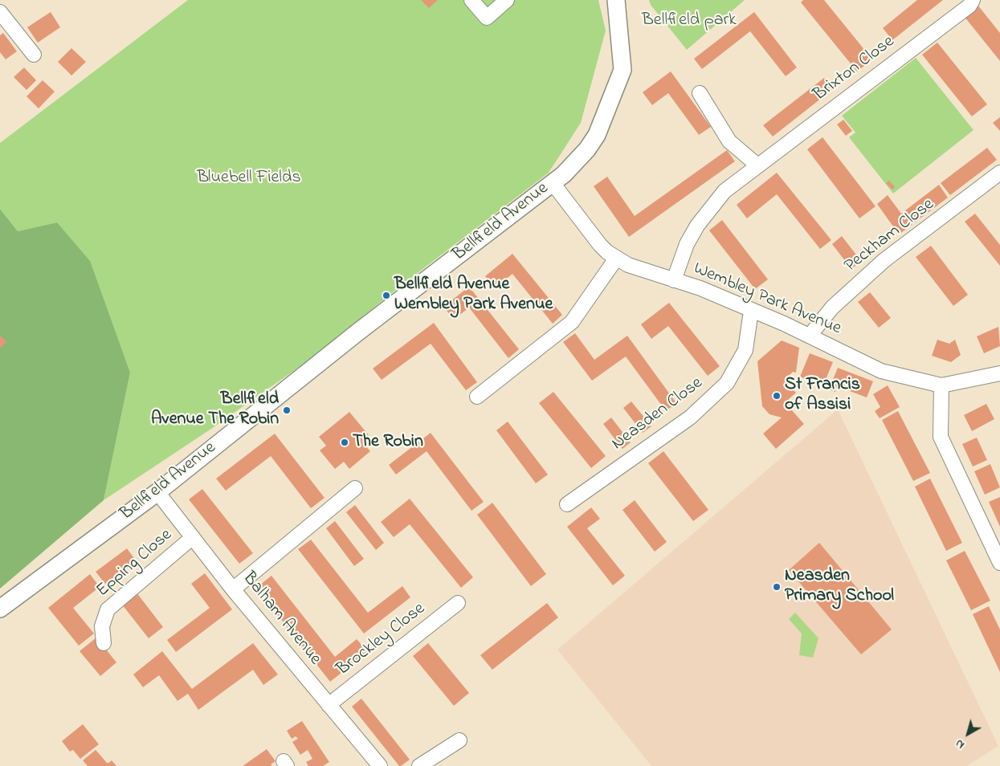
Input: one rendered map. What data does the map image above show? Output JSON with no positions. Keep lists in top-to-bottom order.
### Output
{
  "streets": {
    "street": [
      "Brixton Close",
      "Bellfield Avenue",
      "Peckham Close",
      "Wembley Park Avenue",
      "Neasden Close",
      "Epping Close",
      "Balham Avenue",
      "Brockley Close"
    ]
  },
  "crossings": [
    ["Brixton Close", "Wembley Park Avenue"],
    ["Bellfield Avenue", "Wembley Park Avenue"],
    ["Bellfield Avenue", "Balham Avenue"],
    ["Peckham Close", "Wembley Park Avenue"],
    ["Wembley Park Avenue", "Neasden Close"],
    ["Epping Close", "Balham Avenue"],
    ["Balham Avenue", "Brockley Close"]
  ],
  "parks": ["Bellfield park", "Bluebell Fields"],
  "places": [
    "Bellfield Avenue Wembley Park Avenue",
    "St Francis of Assisi",
    "Bellfield Avenue The Robin",
    "The Robin",
    "Neasden Primary School"
  ],
  "north": "bottom left"
}
